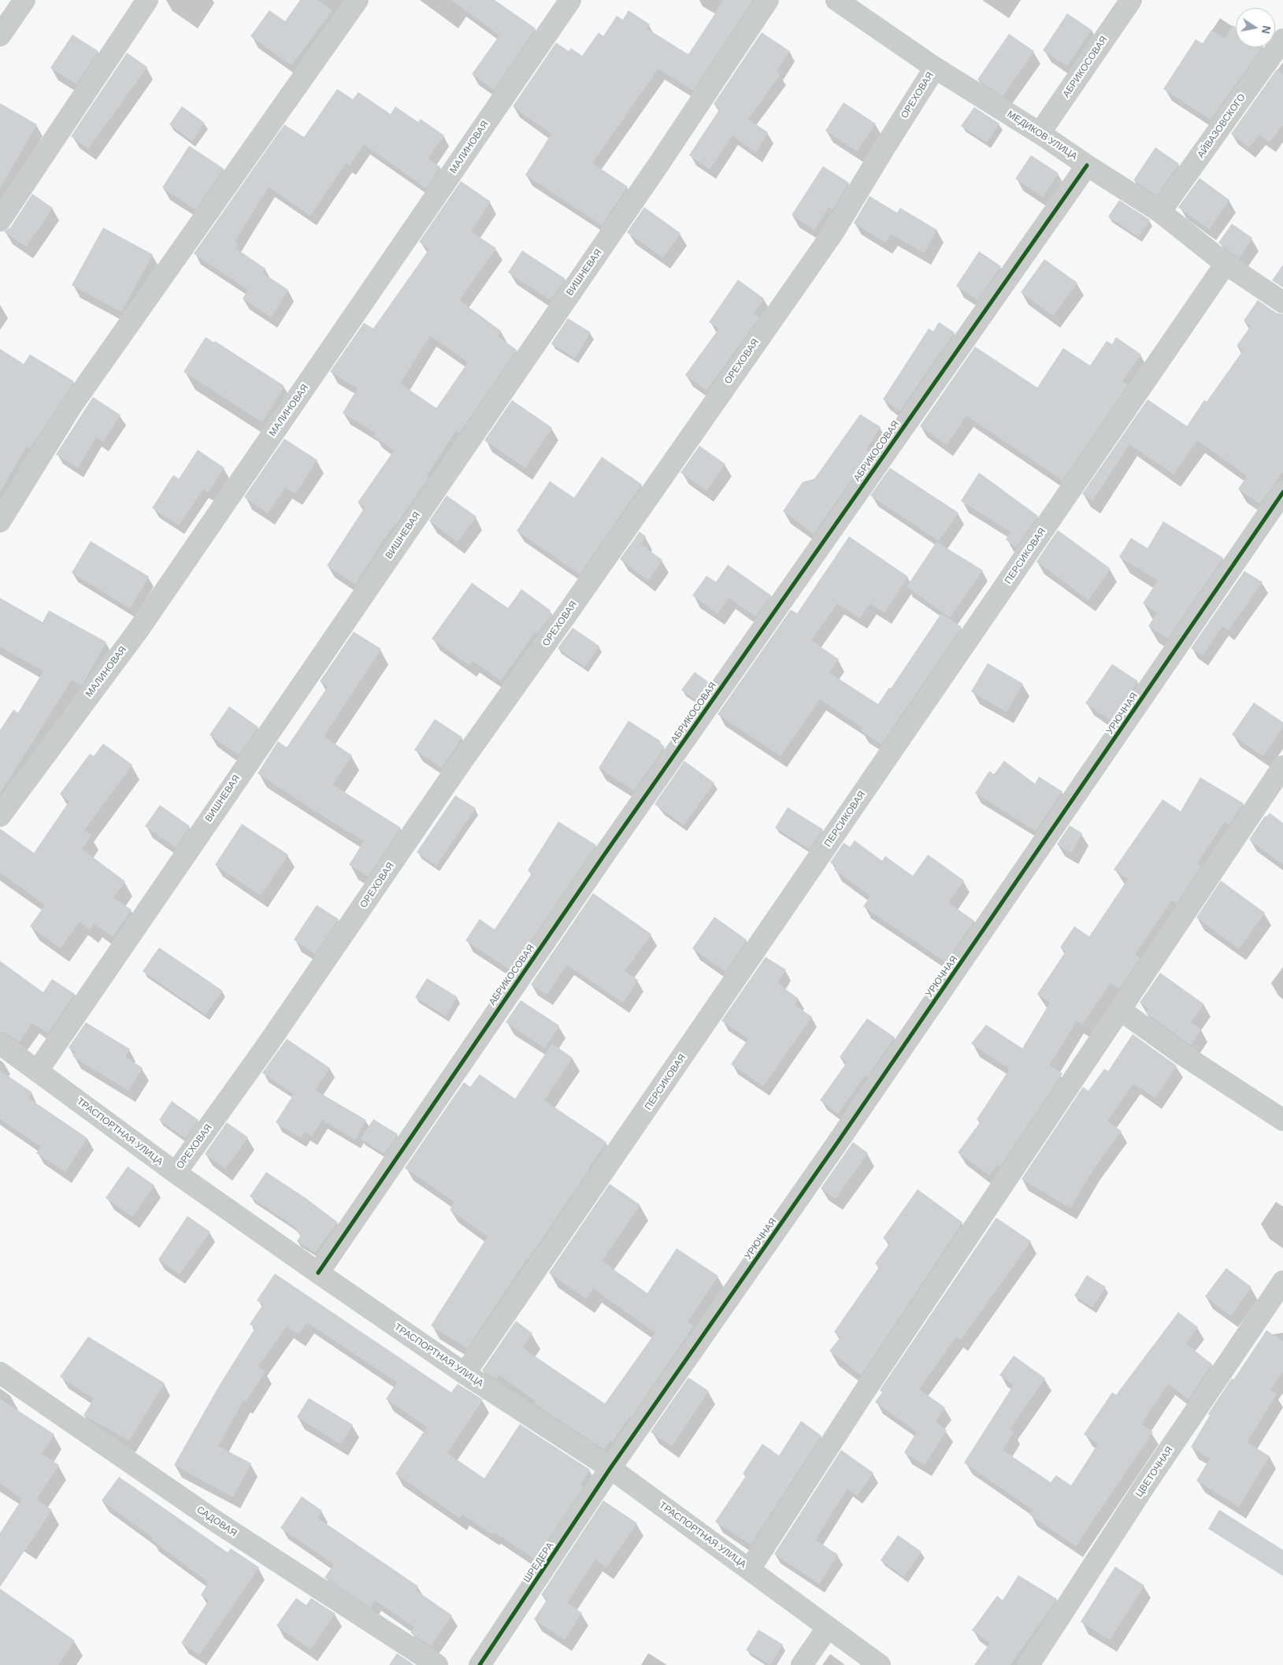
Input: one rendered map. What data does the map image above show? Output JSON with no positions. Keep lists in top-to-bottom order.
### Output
{
  "streets": {
    "street": [
      "АБРИКОСОВАЯ",
      "ОРЕХОВАЯ",
      "АЙВАЗОВСКОГО",
      "МЕДИКОВ УЛИЦА",
      "МАЛИНОВАЯ",
      "ВИШНЕВАЯ",
      "ПЕРСИКОВАЯ",
      "УРЮЧНАЯ",
      "ТРАСПОРТНАЯ УЛИЦА",
      "ЦВЕТОЧНАЯ",
      "САДОВАЯ",
      "ШРЕДЕРА"
    ]
  },
  "crossings": [
    ["АБРИКОСОВАЯ", "МЕДИКОВ УЛИЦА"],
    ["АБРИКОСОВАЯ", "ТРАСПОРТНАЯ УЛИЦА"],
    ["ОРЕХОВАЯ", "МЕДИКОВ УЛИЦА"],
    ["ОРЕХОВАЯ", "ТРАСПОРТНАЯ УЛИЦА"],
    ["АЙВАЗОВСКОГО", "МЕДИКОВ УЛИЦА"],
    ["МЕДИКОВ УЛИЦА", "ПЕРСИКОВАЯ"],
    ["ВИШНЕВАЯ", "ТРАСПОРТНАЯ УЛИЦА"],
    ["ПЕРСИКОВАЯ", "ТРАСПОРТНАЯ УЛИЦА"],
    ["УРЮЧНАЯ", "ТРАСПОРТНАЯ УЛИЦА"],
    ["УРЮЧНАЯ", "ШРЕДЕРА"],
    ["ТРАСПОРТНАЯ УЛИЦА", "ШРЕДЕРА"]
  ],
  "north": "right"
}
